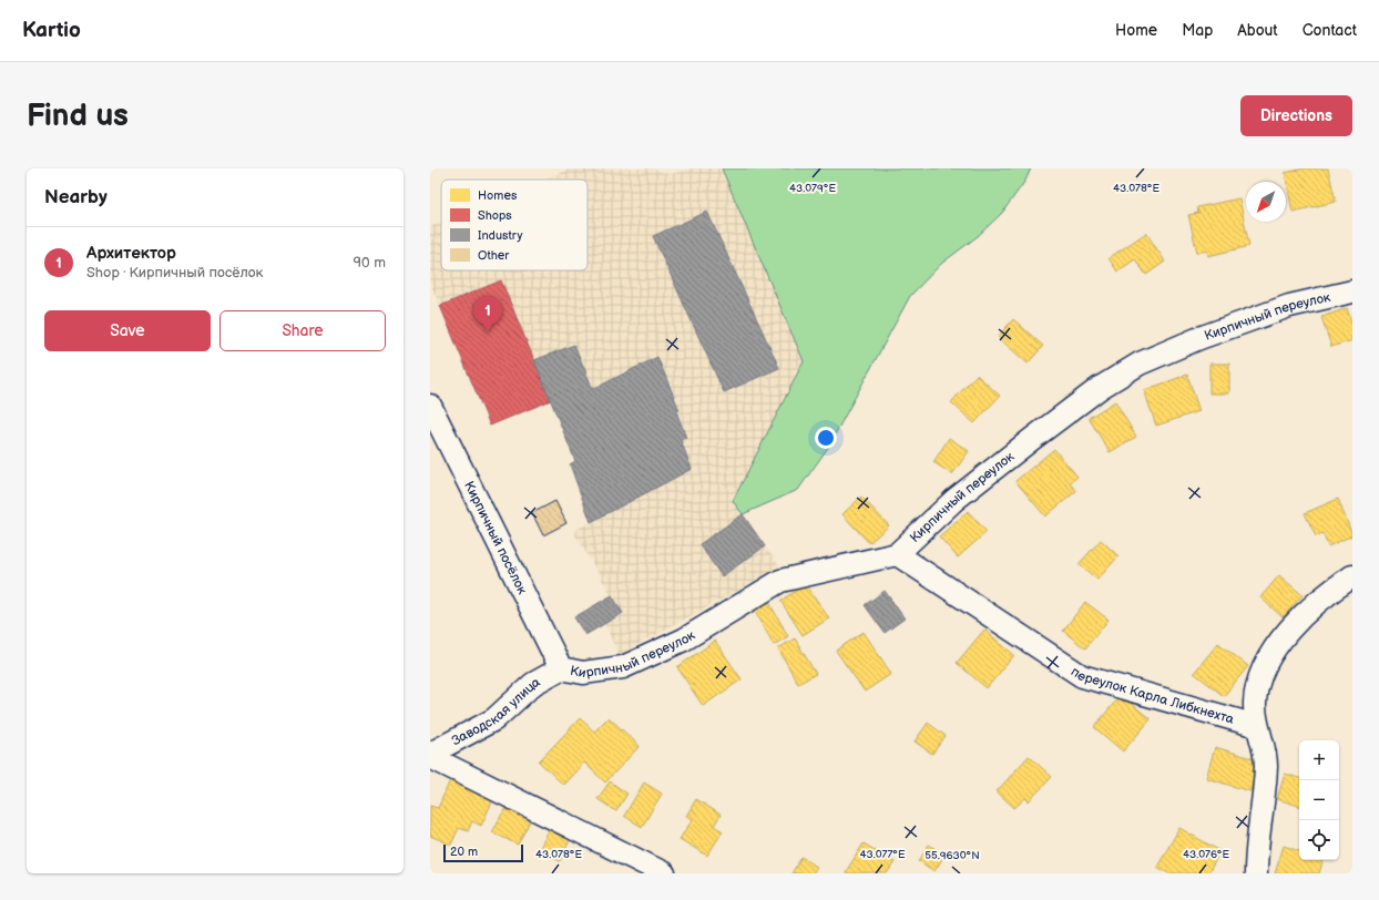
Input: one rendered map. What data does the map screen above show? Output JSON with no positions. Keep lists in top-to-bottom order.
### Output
{
  "streets": {
    "street": [
      "Кирпичный переулок",
      "Кирпичный посёлок",
      "переулок Карла Либкнехта",
      "Заводская улица"
    ]
  },
  "crossings": [
    ["Кирпичный переулок", "Кирпичный посёлок"],
    ["Кирпичный переулок", "переулок Карла Либкнехта"],
    ["Кирпичный переулок", "Заводская улица"],
    ["Кирпичный посёлок", "Заводская улица"]
  ],
  "legend": [
    "Homes",
    "Shops",
    "Industry",
    "Other"
  ],
  "scale_bar": "20 m",
  "north": "bottom left",
  "page": {
    "header": "Kartio",
    "nav": [
      "Home",
      "Map",
      "About",
      "Contact"
    ],
    "buttons": [
      "Directions",
      ["Save", "Share"]
    ],
    "title": "Find us",
    "heading": "Nearby",
    "list": [
      {
        "mark": "1",
        "name": "Архитектор",
        "note": "Shop · Кирпичный посёлок",
        "value": "90 m"
      }
    ],
    "pins": "1",
    "map_buttons": ["+", "−"],
    "scale": "20 m"
  },
  "coordinates": [
    "43.079°E",
    "43.078°E",
    "43.077°E",
    "43.076°E",
    "55.9630°N"
  ]
}
